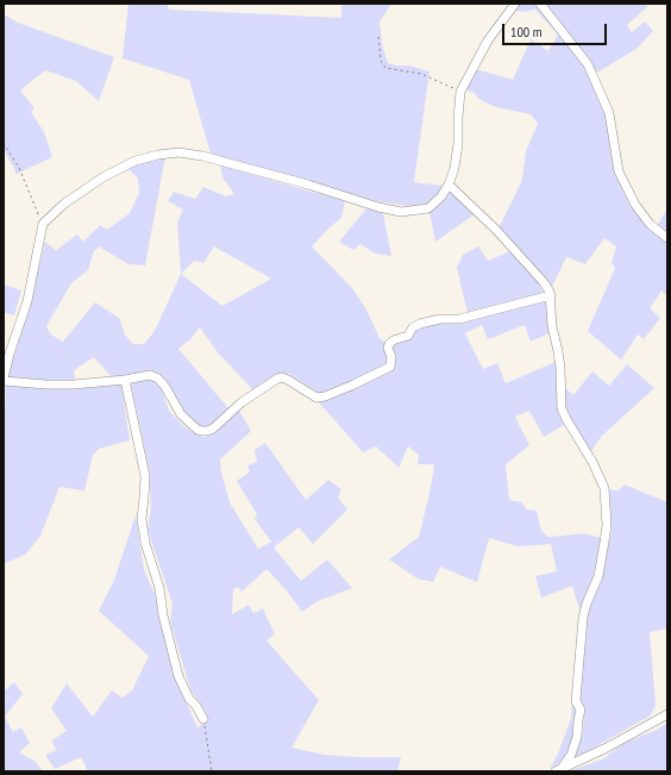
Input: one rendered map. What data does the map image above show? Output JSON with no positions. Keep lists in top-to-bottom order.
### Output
{
  "scale_bar": "100 m"
}
